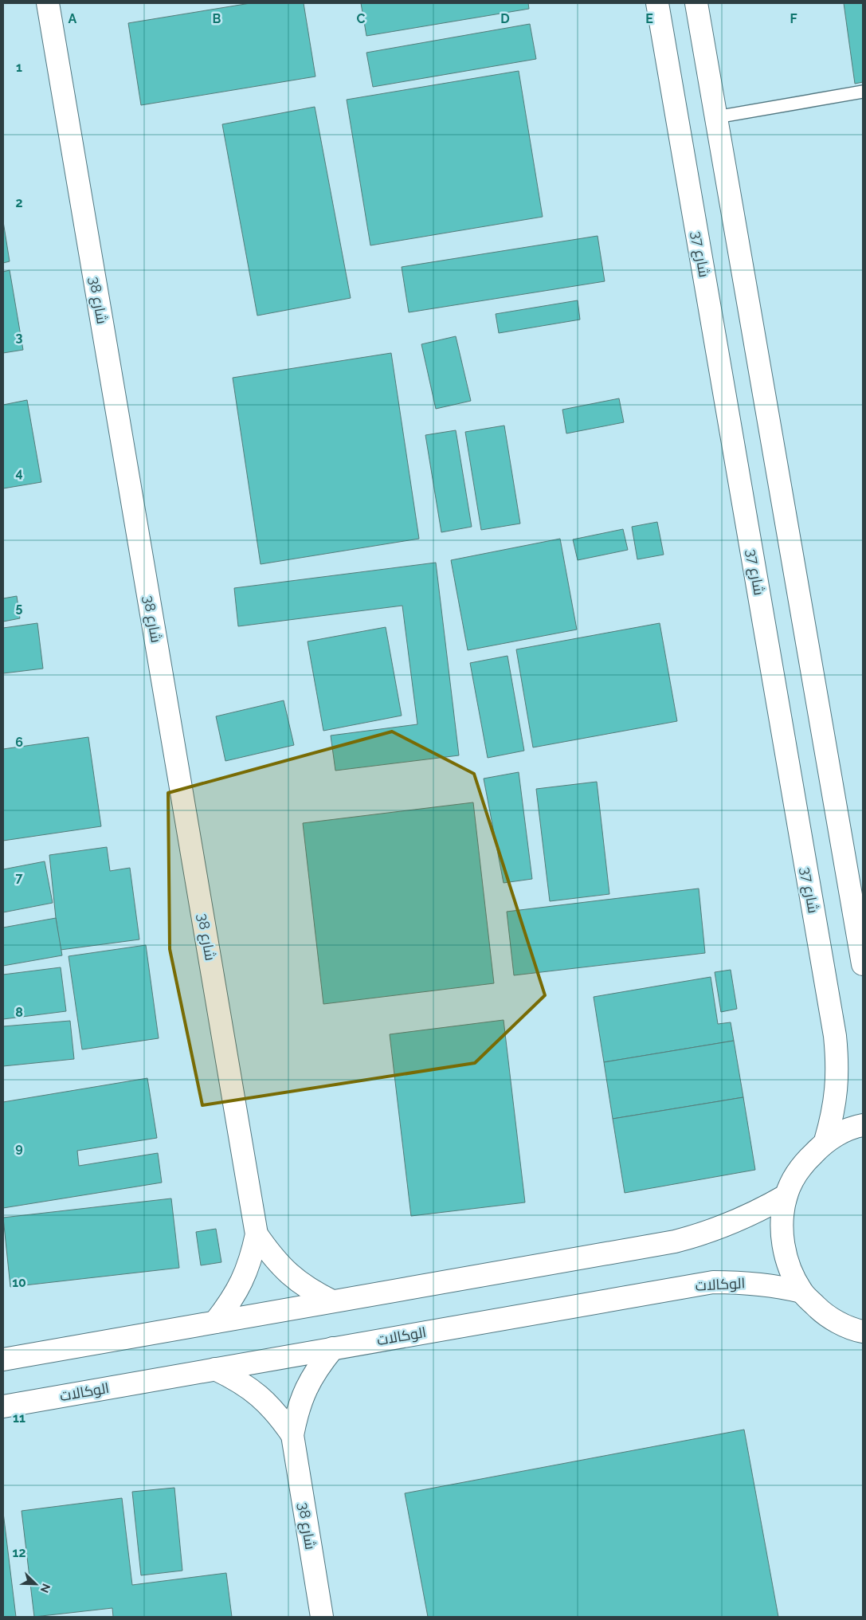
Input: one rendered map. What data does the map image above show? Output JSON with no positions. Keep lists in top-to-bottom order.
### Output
{
  "streets": {
    "street": ["شارع 37", "شارع 38", "الوكالات"]
  },
  "crossings": [
    ["شارع 38", "الوكالات"]
  ],
  "north": "bottom right",
  "grid": {
    "columns": [
      "A",
      "B",
      "C",
      "D",
      "E",
      "F"
    ],
    "rows": [
      "1",
      "2",
      "3",
      "4",
      "5",
      "6",
      "7",
      "8",
      "9",
      "10",
      "11",
      "12"
    ]
  }
}
